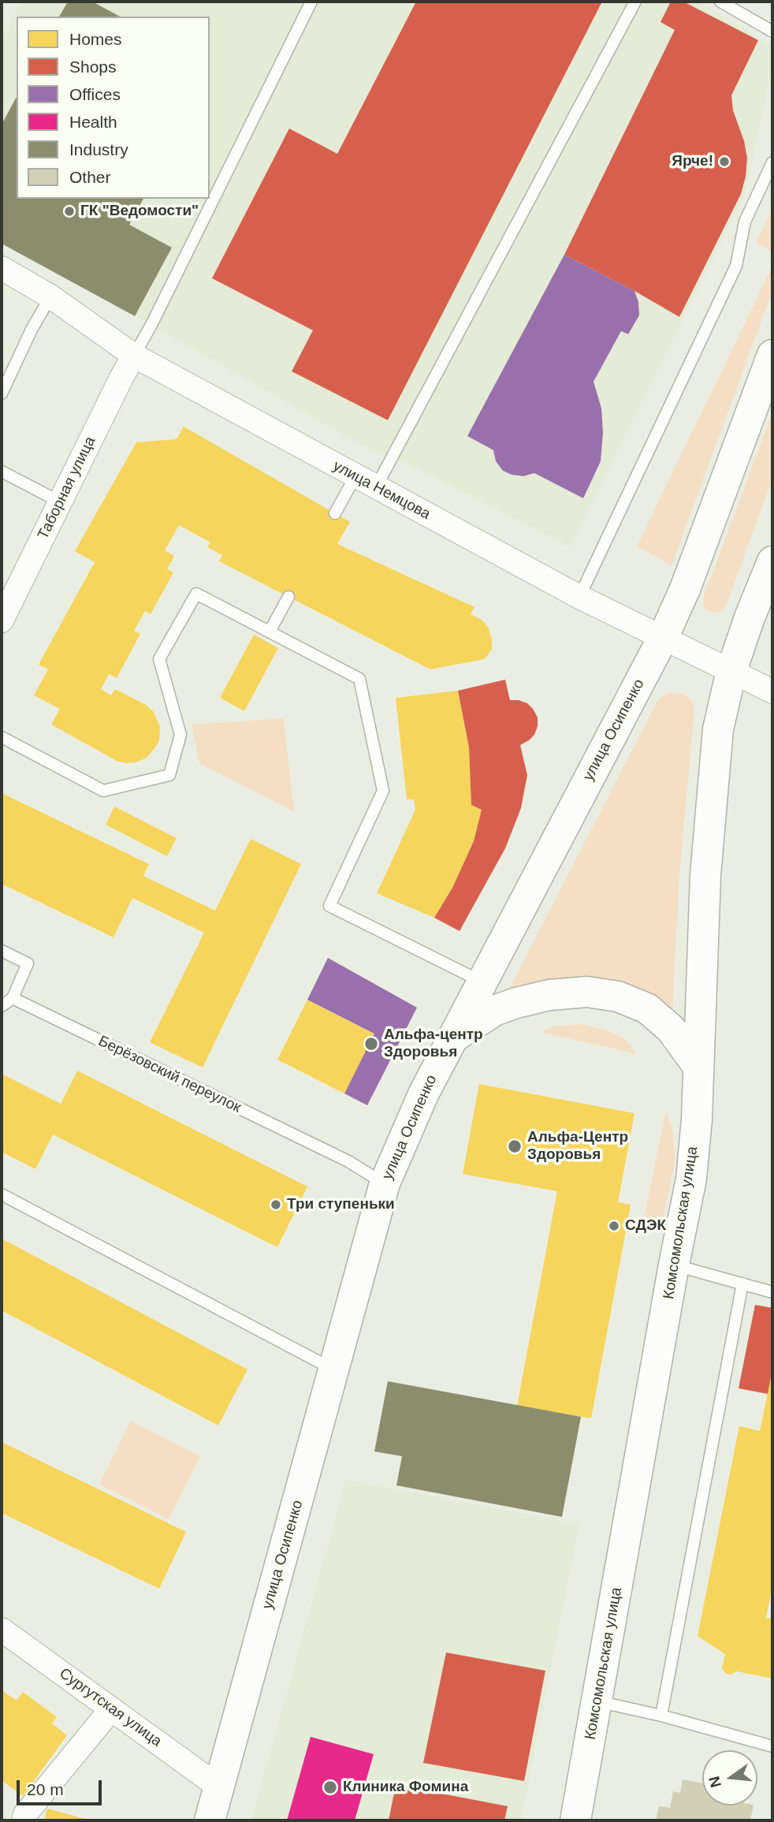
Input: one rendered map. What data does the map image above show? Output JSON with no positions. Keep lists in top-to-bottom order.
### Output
{
  "streets": {
    "main road": ["улица Осипенко", "Комсомольская улица"],
    "street": ["Таборная улица", "улица Немцова", "Сургутская улица"],
    "lane": ["Берёзовский переулок"]
  },
  "crossings": [
    ["Таборная улица", "улица Немцова"],
    ["улица Немцова", "улица Осипенко"],
    ["улица Немцова", "Комсомольская улица"],
    ["улица Осипенко", "Берёзовский переулок"],
    ["улица Осипенко", "Сургутская улица"]
  ],
  "places": [
    "Ярче!",
    "ГК \"Ведомости\"",
    "Альфа-центр Здоровья",
    "Альфа-Центр Здоровья",
    "Три ступеньки",
    "СДЭК",
    "Клиника Фомина"
  ],
  "legend": [
    "Homes",
    "Shops",
    "Offices",
    "Health",
    "Industry",
    "Other"
  ],
  "scale_bar": "20 m",
  "north": "left"
}
